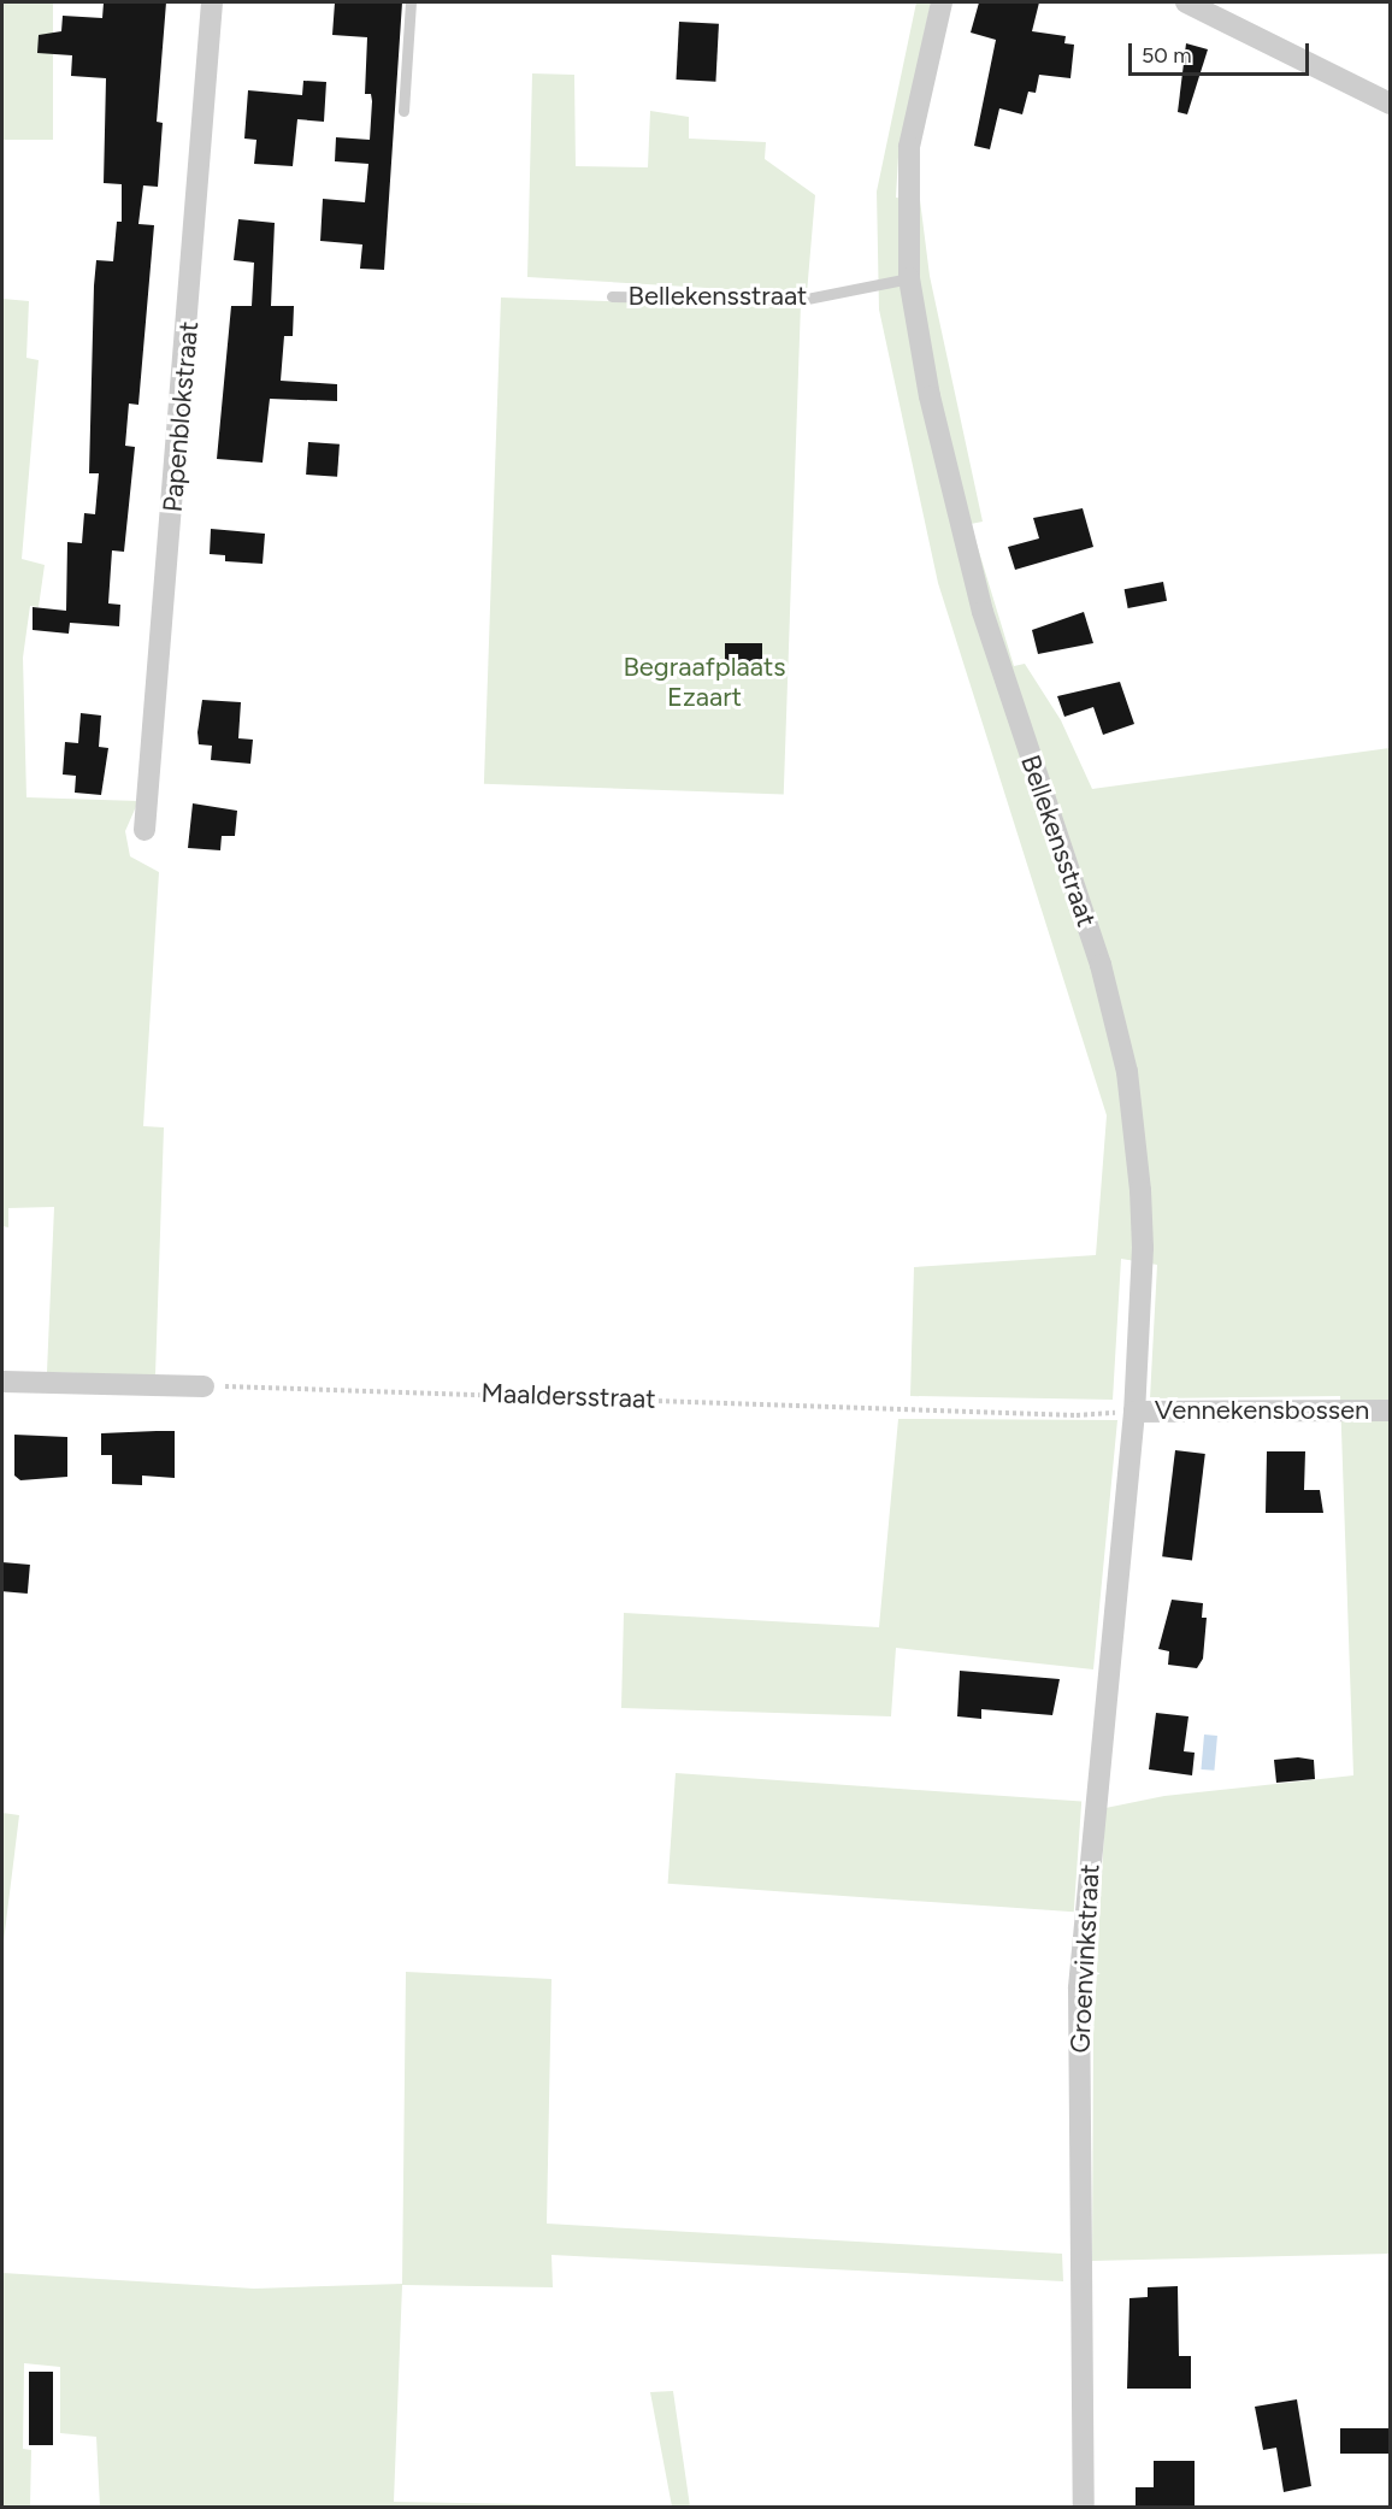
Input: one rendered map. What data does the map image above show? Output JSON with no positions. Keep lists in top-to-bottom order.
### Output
{
  "streets": {
    "street": [
      "Bellekensstraat",
      "Papenblokstraat",
      "Vennekensbossen",
      "Groenvinkstraat"
    ],
    "path": ["Maaldersstraat"]
  },
  "crossings": [
    ["Bellekensstraat", "Maaldersstraat"],
    ["Bellekensstraat", "Vennekensbossen"],
    ["Bellekensstraat", "Groenvinkstraat"],
    ["Maaldersstraat", "Vennekensbossen"],
    ["Maaldersstraat", "Groenvinkstraat"],
    ["Vennekensbossen", "Groenvinkstraat"]
  ],
  "parks": ["Begraafplaats Ezaart"],
  "scale_bar": "50 m"
}
